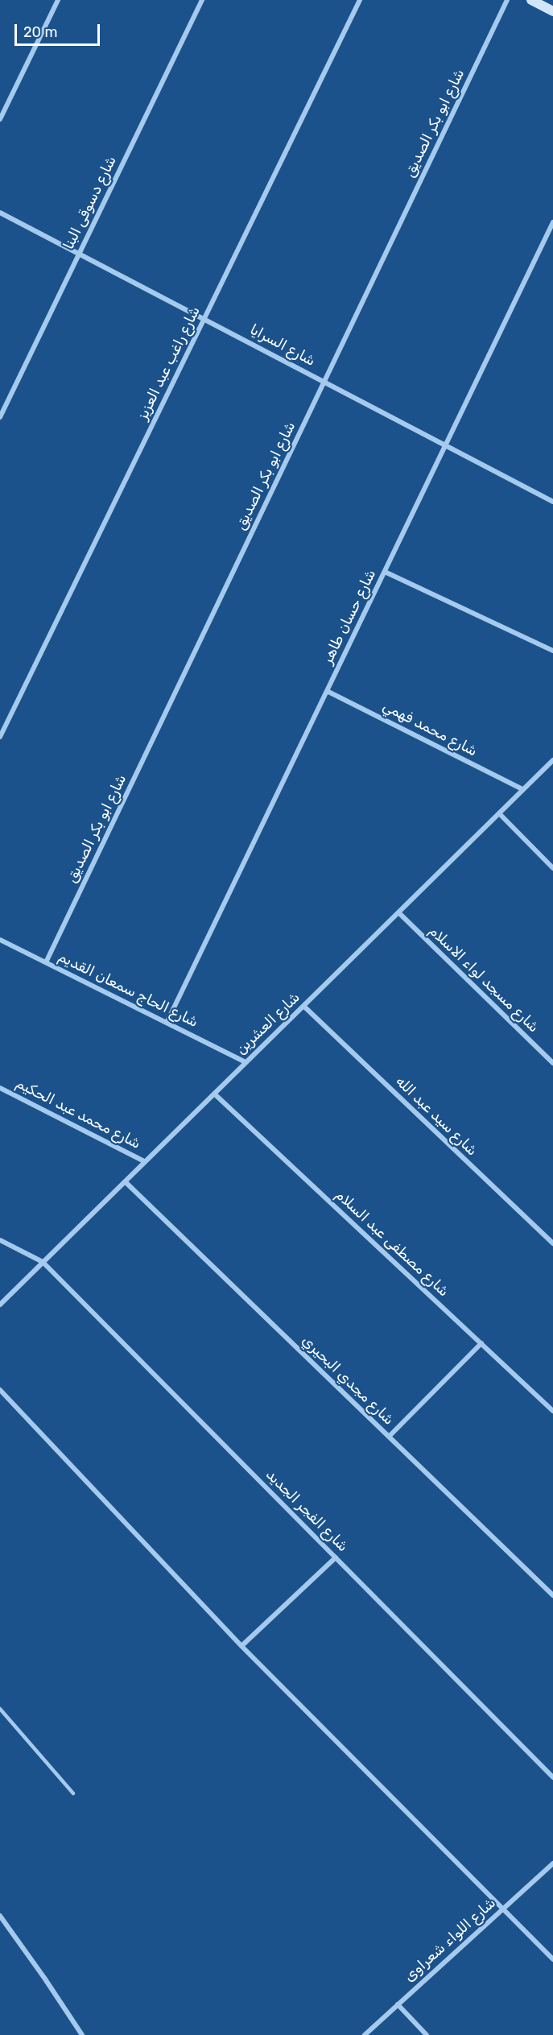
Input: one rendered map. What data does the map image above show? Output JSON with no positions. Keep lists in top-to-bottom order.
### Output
{
  "streets": {
    "street": [
      "شارع ابو بكر الصديق",
      "شارع دسوقى البنا",
      "شارع السرايا",
      "شارع راغب عبد العزيز",
      "شارع حسان طاهر",
      "شارع محمد فهمي",
      "شارع مسجد لواء الاسلام",
      "شارع الحاج سمعان القديم",
      "شارع العشرين",
      "شارع محمد عبد الحكيم",
      "شارع سيد عبد الله",
      "شارع مصطفى عبد السلام",
      "شارع مجدي البحيري",
      "شارع الفجر الجديد",
      "شارع اللواء شعراوى"
    ]
  },
  "crossings": [
    ["شارع ابو بكر الصديق", "شارع السرايا"],
    ["شارع ابو بكر الصديق", "شارع الحاج سمعان القديم"],
    ["شارع دسوقى البنا", "شارع السرايا"],
    ["شارع السرايا", "شارع راغب عبد العزيز"],
    ["شارع السرايا", "شارع حسان طاهر"],
    ["شارع حسان طاهر", "شارع محمد فهمي"],
    ["شارع حسان طاهر", "شارع الحاج سمعان القديم"],
    ["شارع محمد فهمي", "شارع العشرين"],
    ["شارع مسجد لواء الاسلام", "شارع العشرين"],
    ["شارع الحاج سمعان القديم", "شارع العشرين"],
    ["شارع العشرين", "شارع محمد عبد الحكيم"],
    ["شارع العشرين", "شارع سيد عبد الله"],
    ["شارع العشرين", "شارع مصطفى عبد السلام"],
    ["شارع العشرين", "شارع مجدي البحيري"],
    ["شارع العشرين", "شارع الفجر الجديد"]
  ],
  "scale_bar": "20 m"
}
